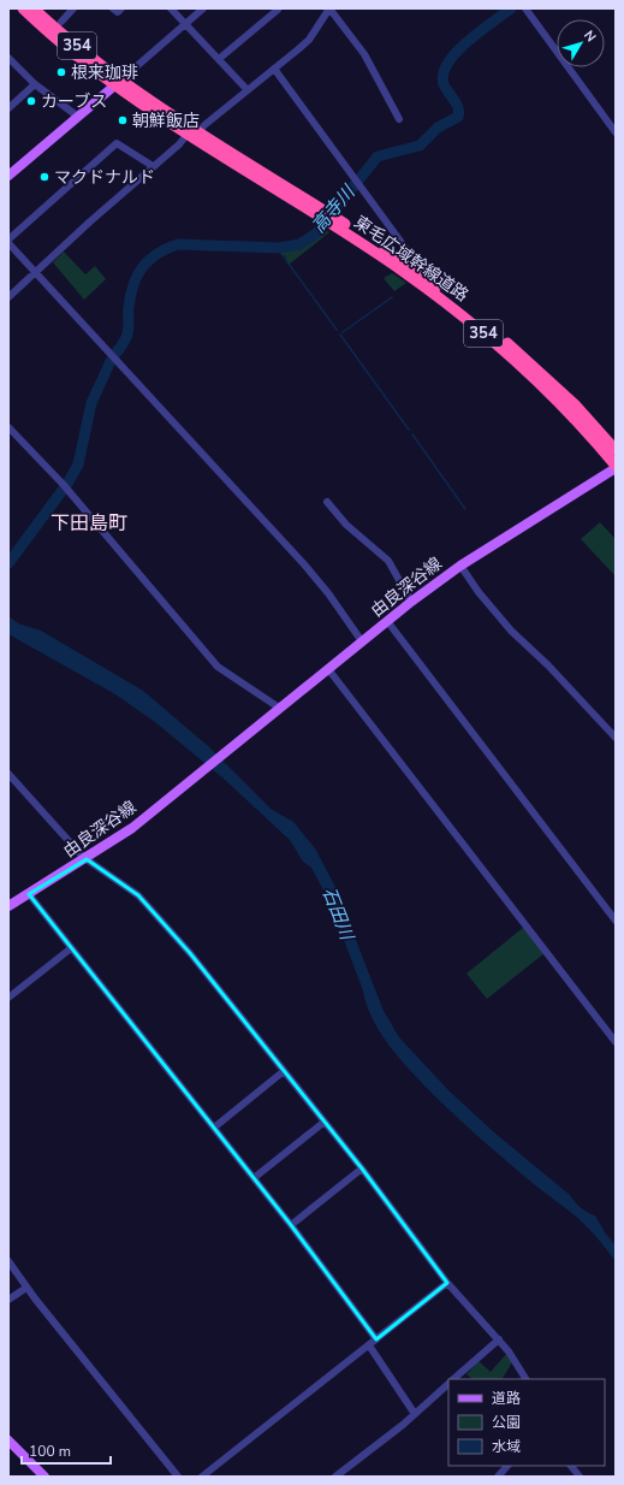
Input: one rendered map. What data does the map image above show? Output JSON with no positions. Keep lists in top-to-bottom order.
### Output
{
  "streets": {
    "highway": ["354", "東毛広域幹線道路"],
    "main road": ["由良深谷線"]
  },
  "crossings": [
    ["東毛広域幹線道路", "由良深谷線"]
  ],
  "districts": ["下田島町"],
  "water": ["高寺川", "石田川"],
  "places": [
    "根来珈琲",
    "カーブス",
    "朝鮮飯店",
    "マクドナルド"
  ],
  "legend": ["道路", "公園", "水域"],
  "scale_bar": "100 m",
  "north": "top right"
}
